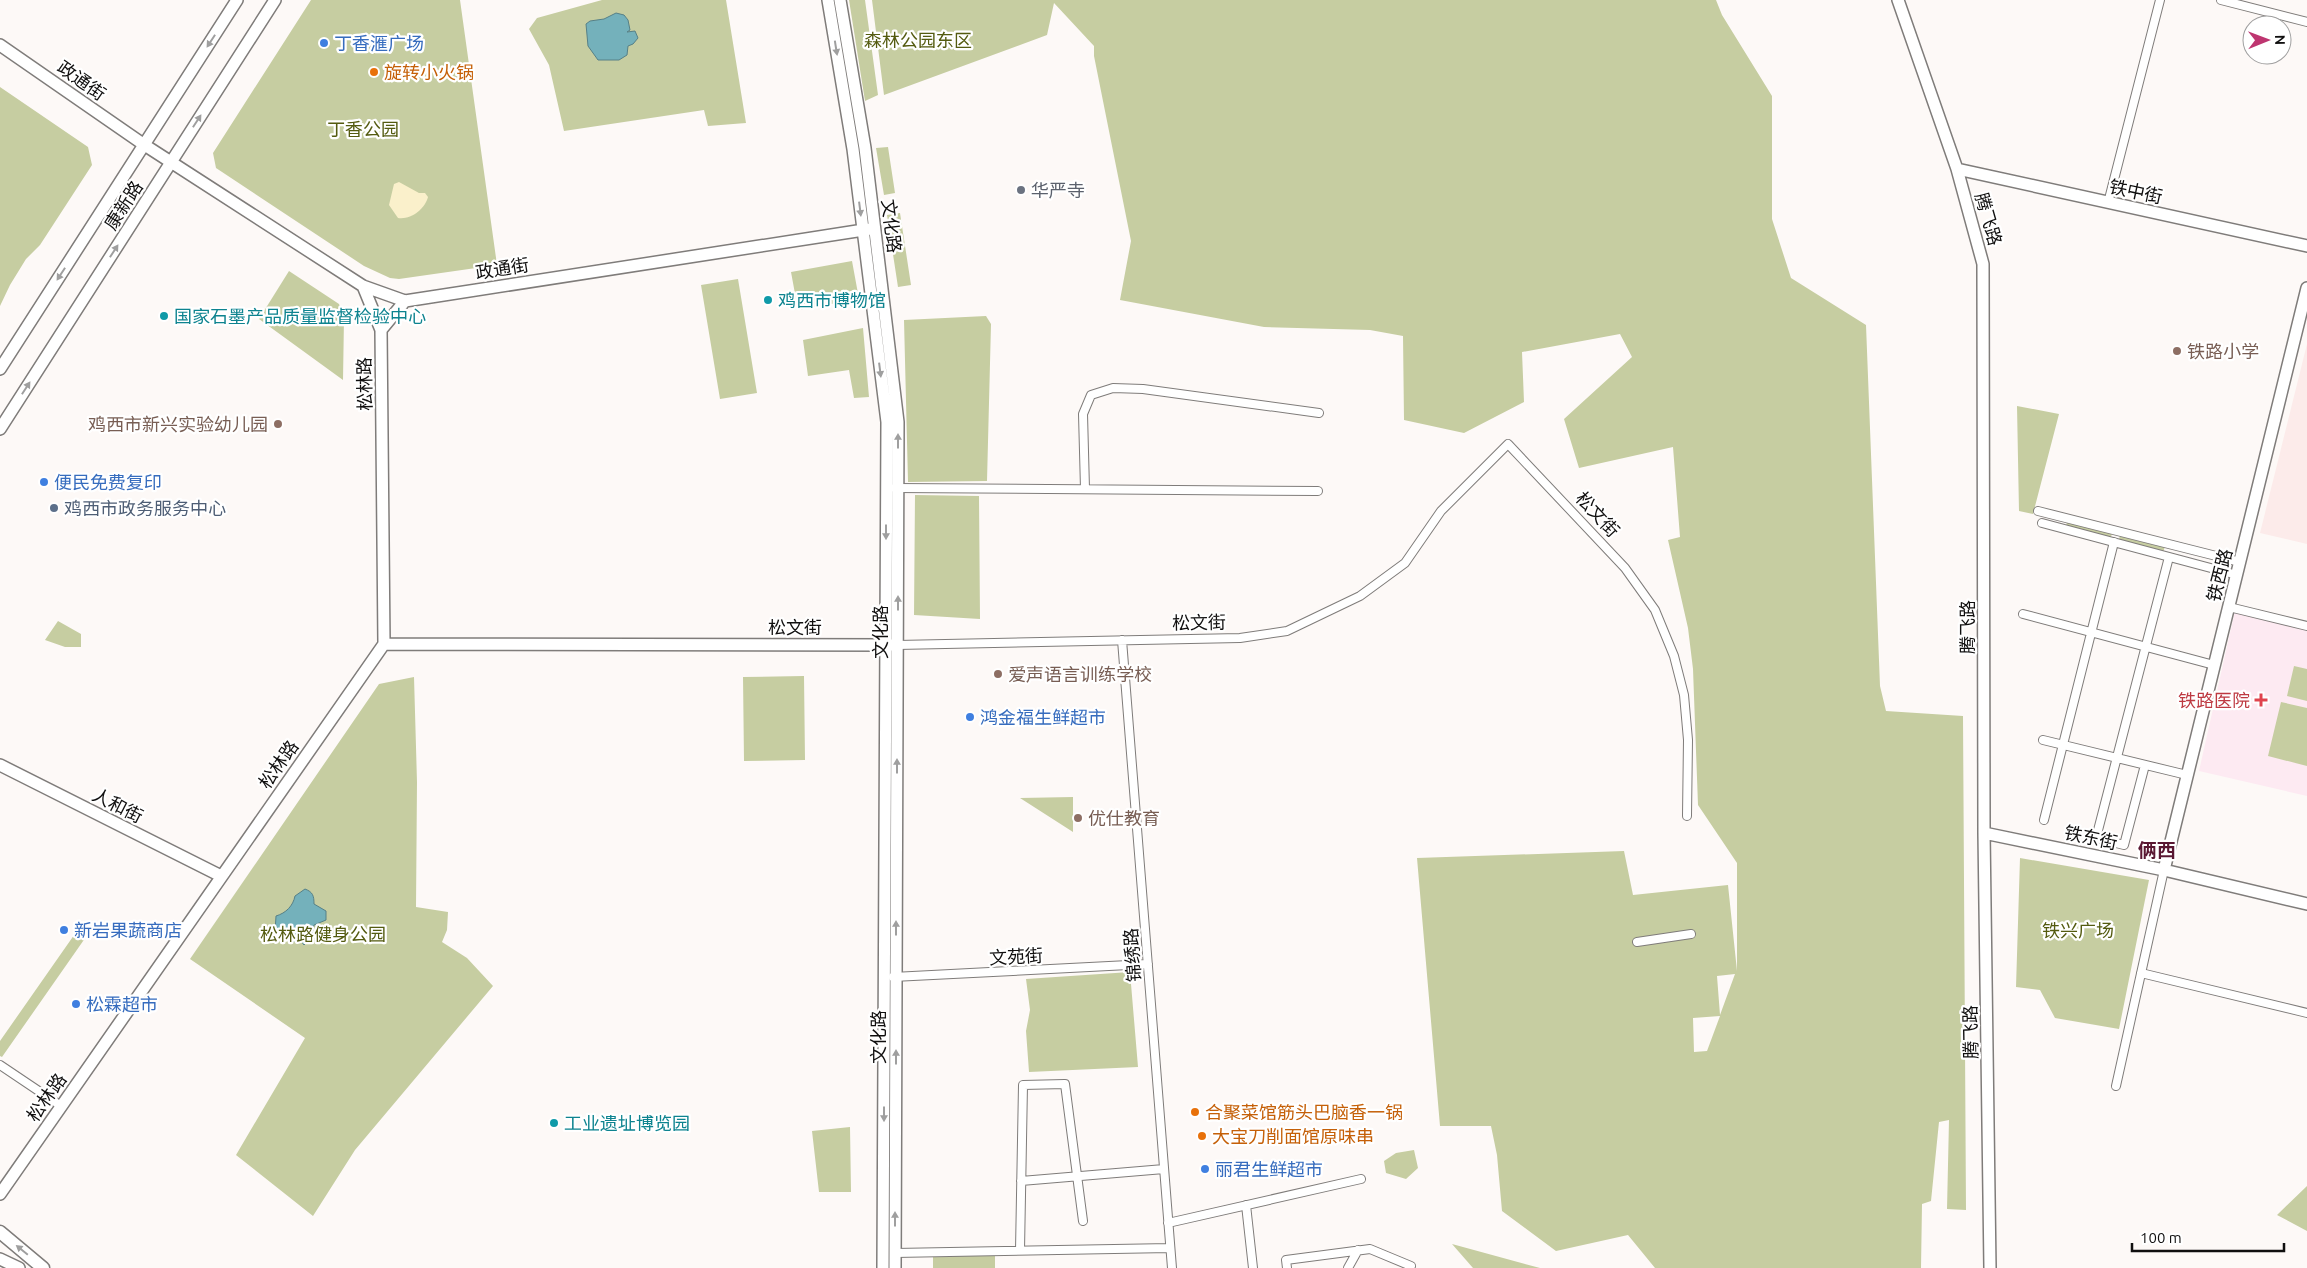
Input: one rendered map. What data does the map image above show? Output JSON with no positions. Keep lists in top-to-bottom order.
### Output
{
  "streets": {
    "street": [
      "政通街",
      "铁中街",
      "康新路",
      "腾飞路",
      "文化路",
      "松林路",
      "松文街",
      "铁西路",
      "人和街",
      "铁东街",
      "锦绣路",
      "文苑街"
    ]
  },
  "crossings": [
    ["政通街", "康新路"],
    ["政通街", "文化路"],
    ["铁中街", "腾飞路"],
    ["腾飞路", "铁东街"],
    ["文化路", "松文街"],
    ["文化路", "文苑街"],
    ["松林路", "松文街"],
    ["松林路", "人和街"],
    ["松文街", "锦绣路"],
    ["铁西路", "铁东街"],
    ["锦绣路", "文苑街"]
  ],
  "districts": ["俩西"],
  "parks": [
    "森林公园东区",
    "丁香公园",
    "铁兴广场",
    "松林路健身公园"
  ],
  "places": {
    "other": [
      "丁香滙广场",
      "旋转小火锅",
      "华严寺",
      "鸡西市博物馆",
      "国家石墨产品质量监督检验中心",
      "铁路小学",
      "鸡西市新兴实验幼儿园",
      "便民免费复印",
      "鸡西市政务服务中心",
      "爱声语言训练学校",
      "鸿金福生鲜超市",
      "优仕教育",
      "新岩果蔬商店",
      "松霖超市",
      "合聚菜馆筋头巴脑香一锅",
      "工业遗址博览园",
      "大宝刀削面馆原味串",
      "丽君生鲜超市"
    ],
    "health": ["铁路医院"]
  },
  "scale_bar": "100 m",
  "north": "right"
}
